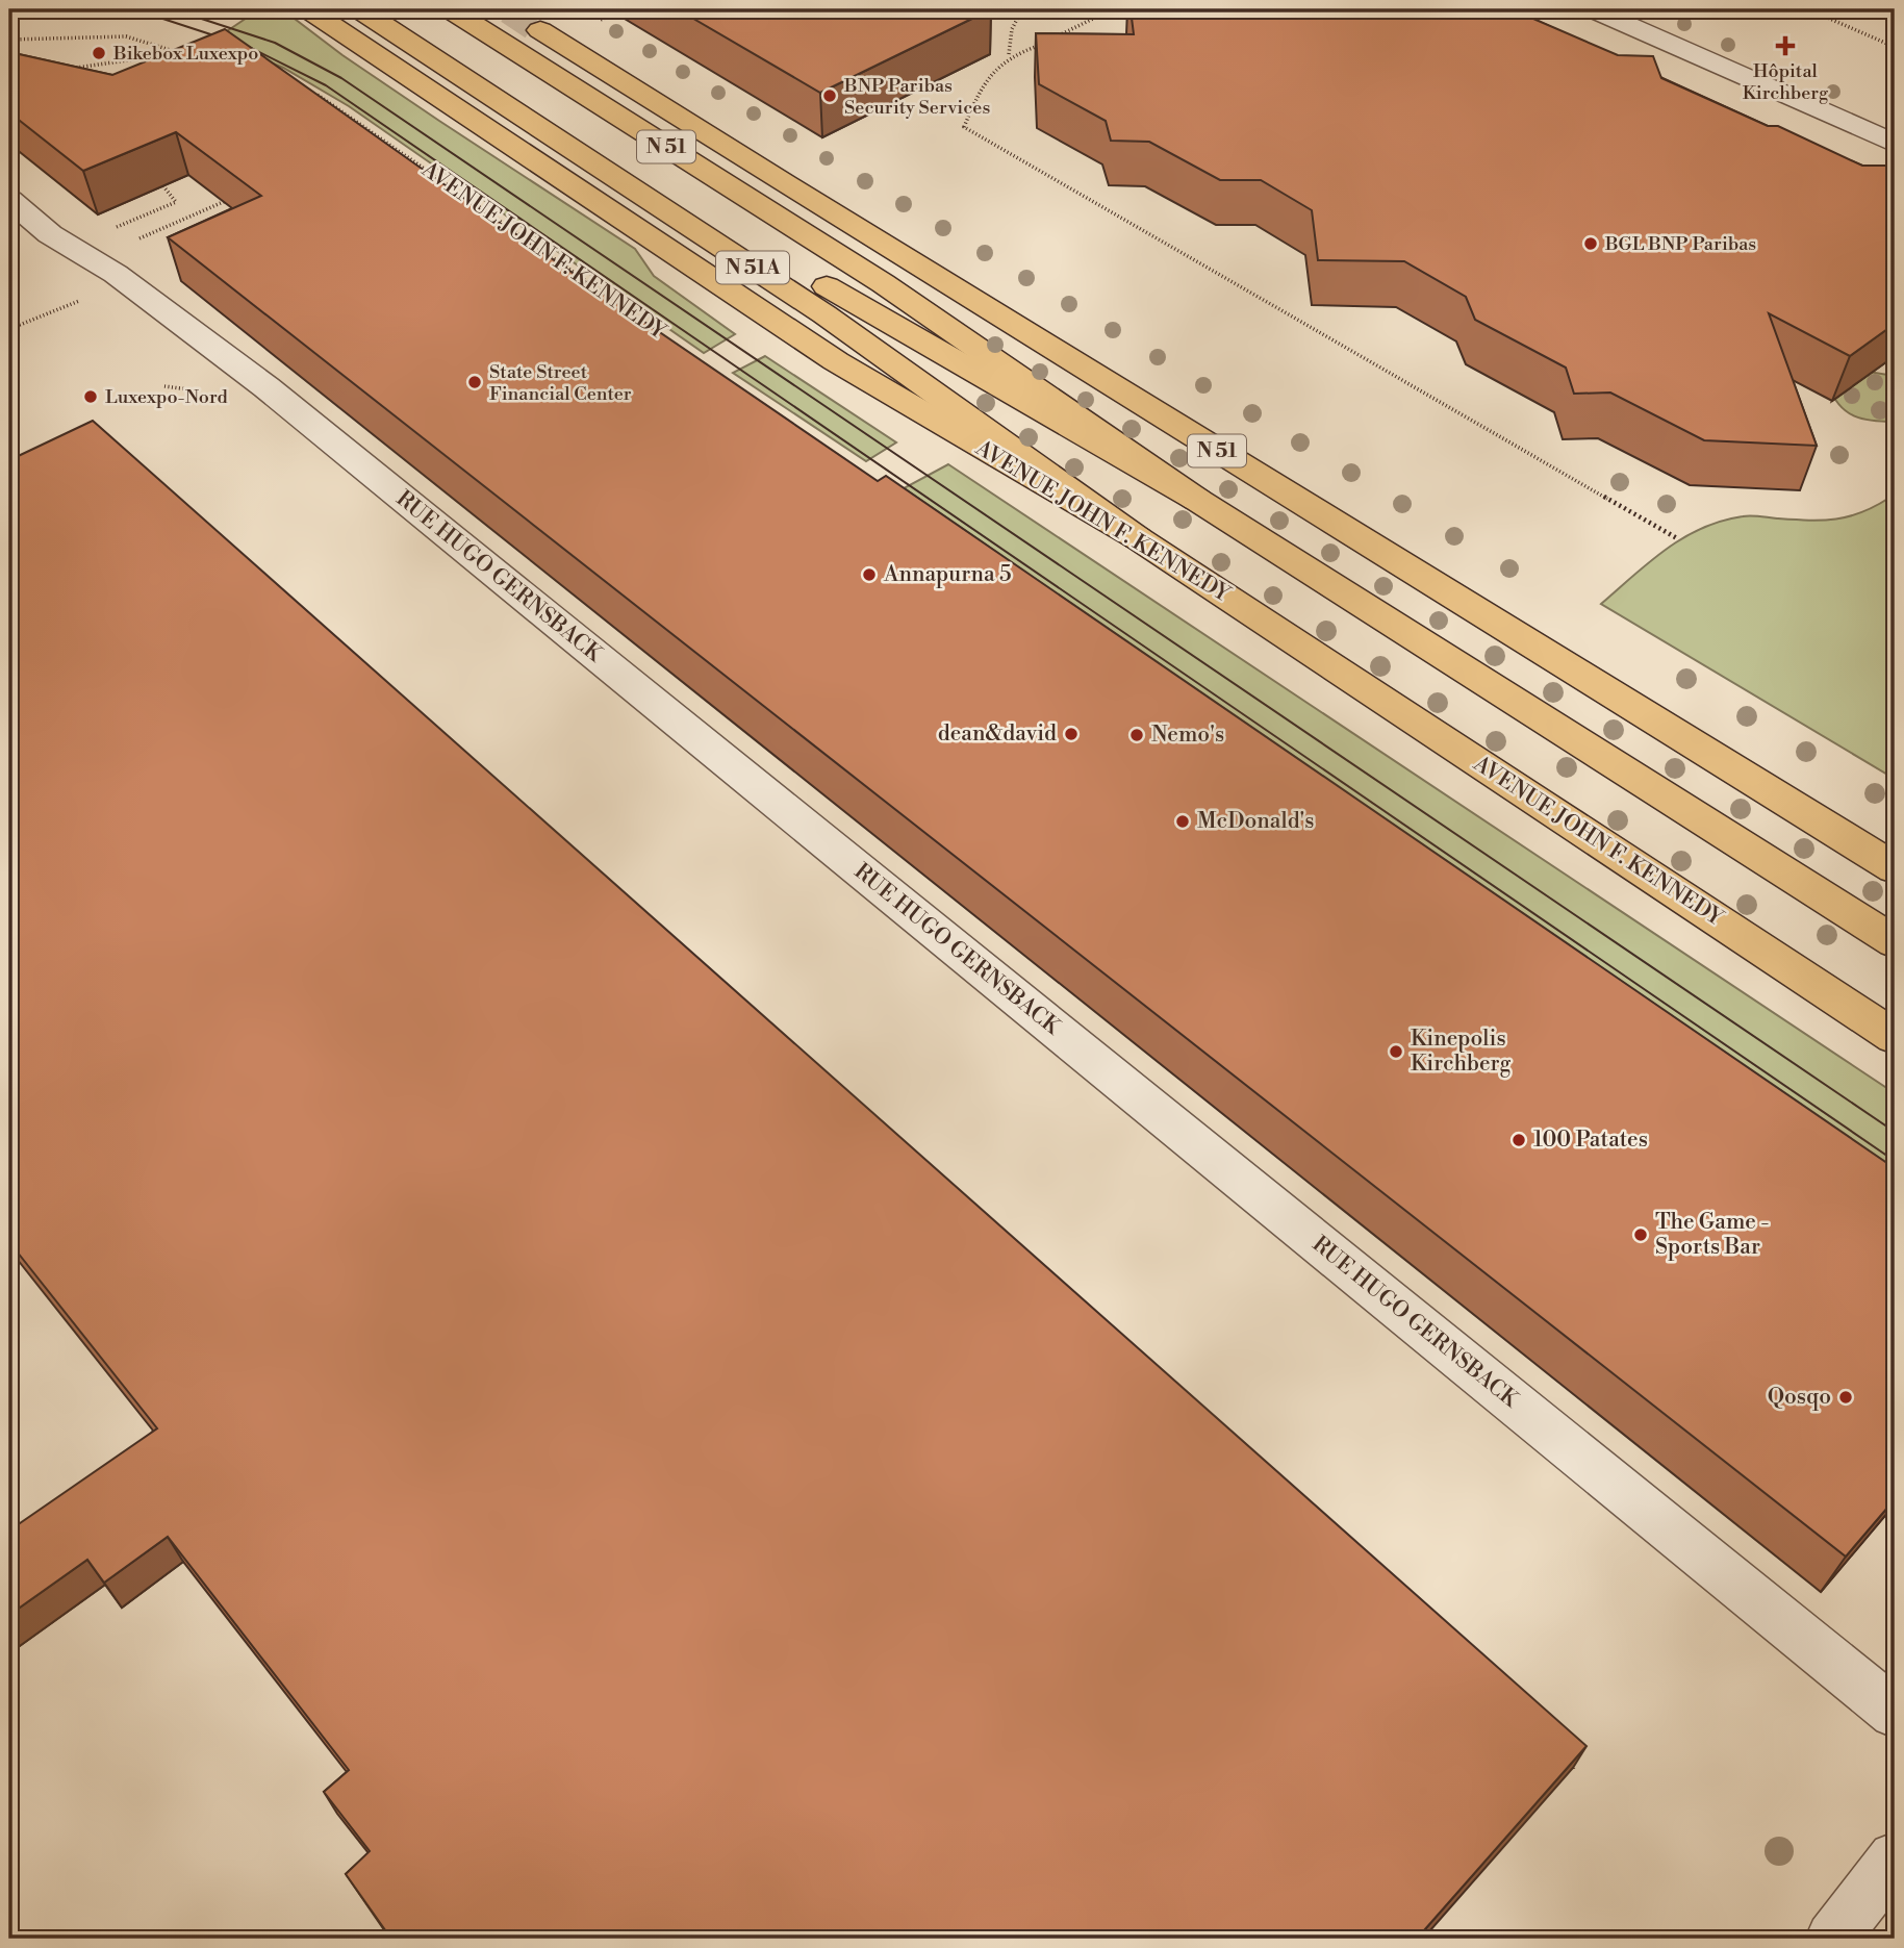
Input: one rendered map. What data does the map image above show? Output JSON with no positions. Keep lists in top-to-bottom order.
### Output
{
  "streets": {
    "main road": ["N 51", "AVENUE JOHN F. KENNEDY", "N 51A"],
    "street": ["RUE HUGO GERNSBACK"]
  },
  "crossings": [
    ["N 51", "N 51A"],
    ["AVENUE JOHN F. KENNEDY", "N 51A"]
  ],
  "places": {
    "health": ["Hôpital Kirchberg"],
    "other": [
      "Bikebox Luxexpo",
      "BNP Paribas Security Services",
      "BGL BNP Paribas",
      "State Street Financial Center",
      "Luxexpo-Nord",
      "Annapurna 5",
      "dean&david",
      "Nemo's",
      "McDonald's",
      "Kinepolis Kirchberg",
      "100 Patates",
      "The Game - Sports Bar",
      "Qosqo"
    ]
  }
}
